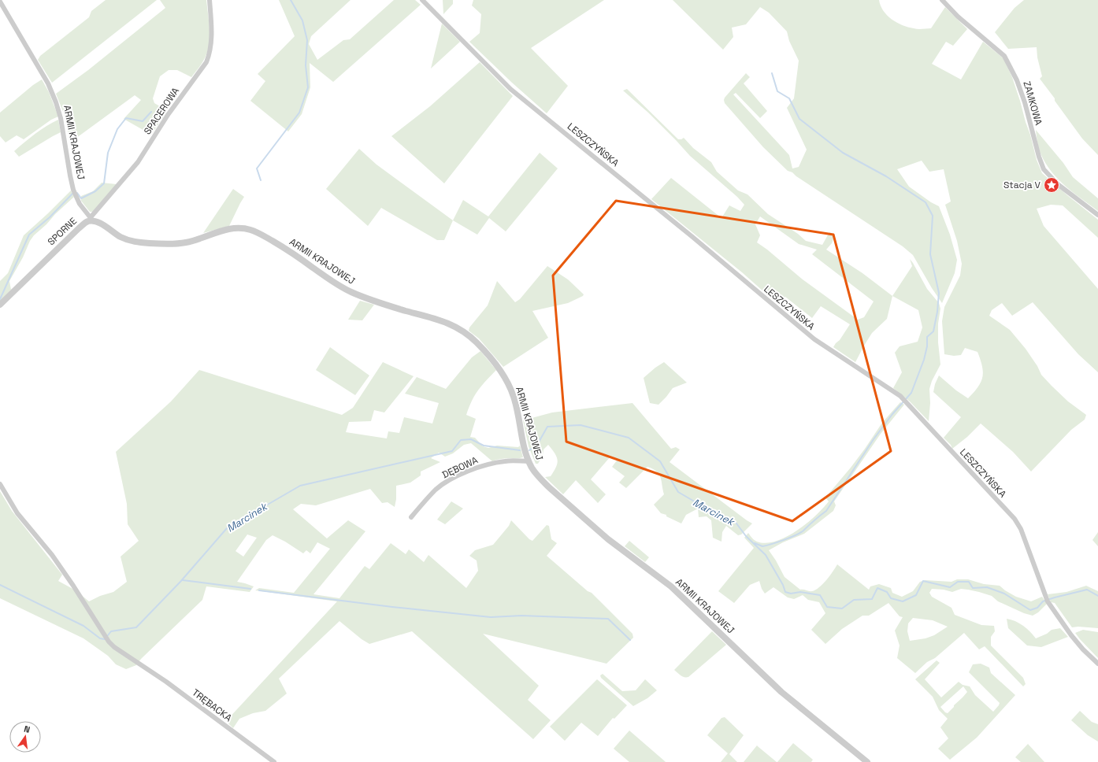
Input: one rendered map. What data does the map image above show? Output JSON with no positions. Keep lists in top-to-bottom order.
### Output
{
  "streets": {
    "street": [
      "ZAMKOWA",
      "SPACEROWA",
      "ARMII KRAJOWEJ",
      "LESZCZYŃSKA",
      "SPORNE",
      "DĘBOWA",
      "TRĘBACKA"
    ]
  },
  "crossings": [
    ["SPACEROWA", "ARMII KRAJOWEJ"],
    ["SPACEROWA", "SPORNE"],
    ["ARMII KRAJOWEJ", "SPORNE"],
    ["ARMII KRAJOWEJ", "DĘBOWA"]
  ],
  "water": ["Marcinek"],
  "places": {
    "place": ["Stacja V"]
  },
  "north": "top"
}
